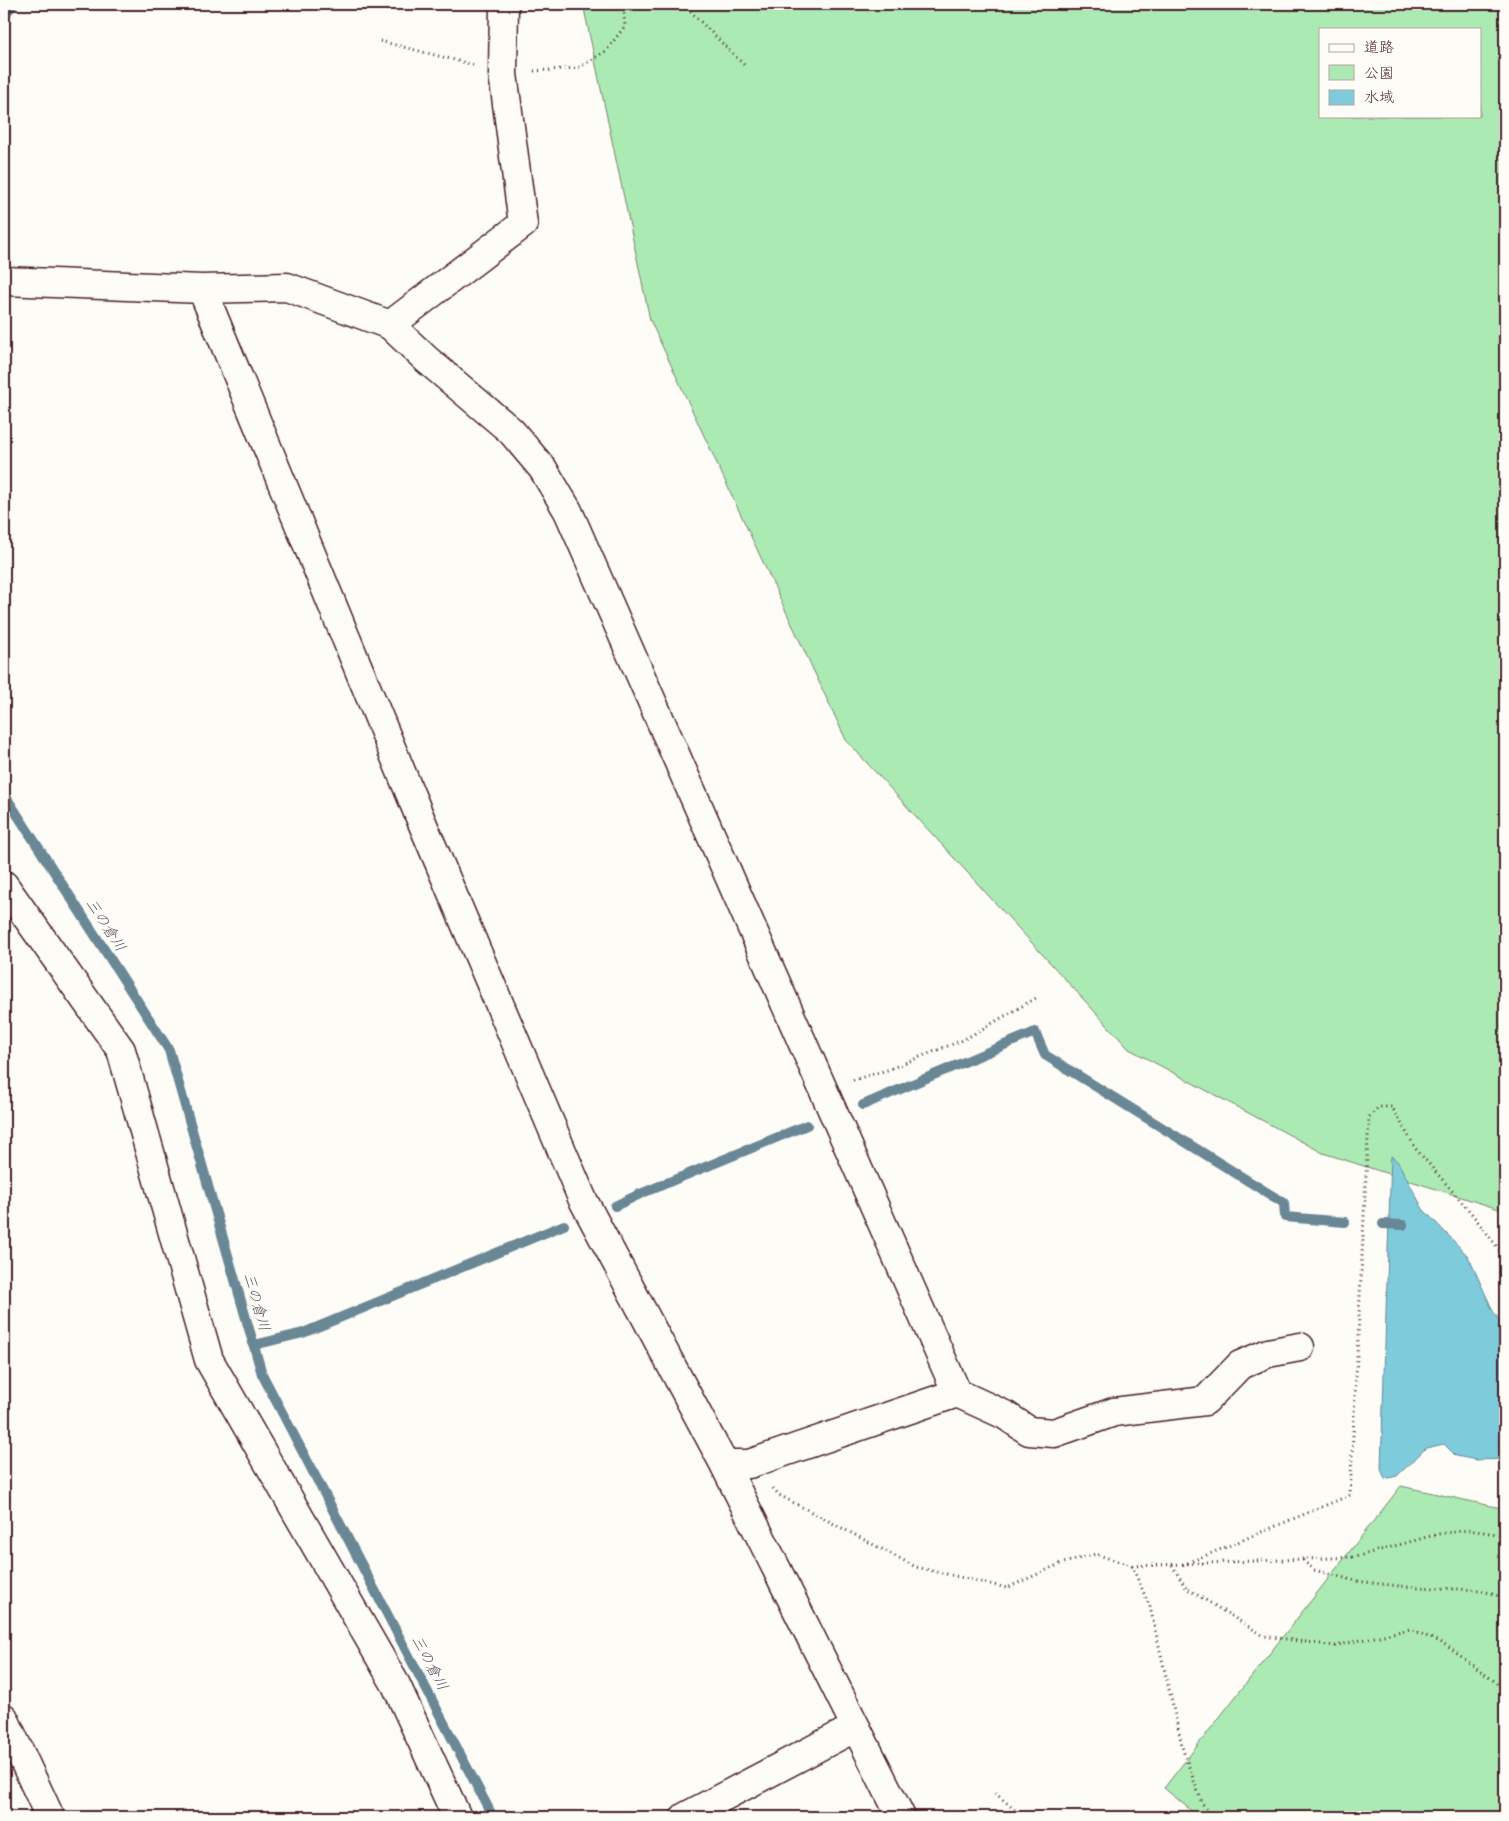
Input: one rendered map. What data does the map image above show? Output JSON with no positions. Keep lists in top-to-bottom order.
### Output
{
  "water": ["三の倉川"],
  "legend": ["道路", "公園", "水域"]
}
